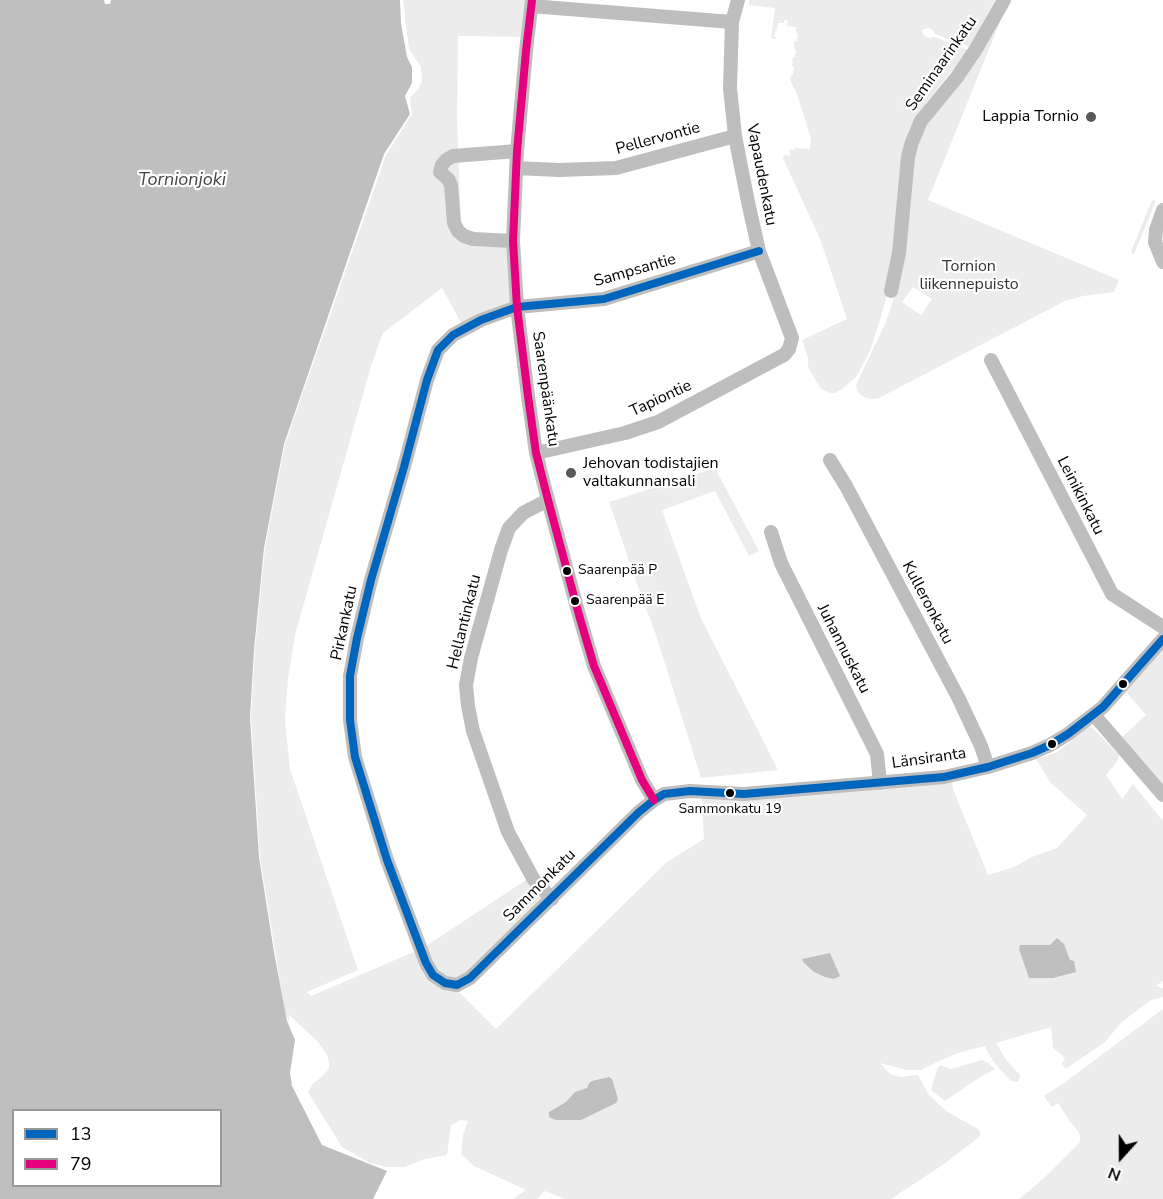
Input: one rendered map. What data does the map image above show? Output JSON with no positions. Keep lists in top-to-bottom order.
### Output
{
  "streets": {
    "street": [
      "Seminaarinkatu",
      "Pellervontie",
      "Vapaudenkatu",
      "Sampsantie",
      "Saarenpäänkatu",
      "Tapiontie",
      "Leinikinkatu",
      "Kulleronkatu",
      "Hellantinkatu",
      "Pirkankatu",
      "Juhannuskatu",
      "Länsiranta",
      "Sammonkatu"
    ]
  },
  "crossings": [
    ["Pellervontie", "Vapaudenkatu"],
    ["Pellervontie", "Saarenpäänkatu"],
    ["Vapaudenkatu", "Sampsantie"],
    ["Vapaudenkatu", "Tapiontie"],
    ["Sampsantie", "Saarenpäänkatu"],
    ["Sampsantie", "Pirkankatu"],
    ["Saarenpäänkatu", "Tapiontie"],
    ["Saarenpäänkatu", "Hellantinkatu"],
    ["Saarenpäänkatu", "Pirkankatu"],
    ["Saarenpäänkatu", "Länsiranta"],
    ["Saarenpäänkatu", "Sammonkatu"],
    ["Kulleronkatu", "Länsiranta"],
    ["Hellantinkatu", "Sammonkatu"],
    ["Pirkankatu", "Sammonkatu"],
    ["Juhannuskatu", "Länsiranta"],
    ["Länsiranta", "Sammonkatu"]
  ],
  "water": ["Tornionjoki"],
  "parks": ["Tornion liikennepuisto"],
  "places": [
    "Lappia Tornio",
    "Jehovan todistajien valtakunnansali",
    "Saarenpää P",
    "Saarenpää E",
    "Sammonkatu 19"
  ],
  "lines": ["transit line 79", "transit line 13"],
  "legend": ["13", "79"],
  "north": "bottom"
}
